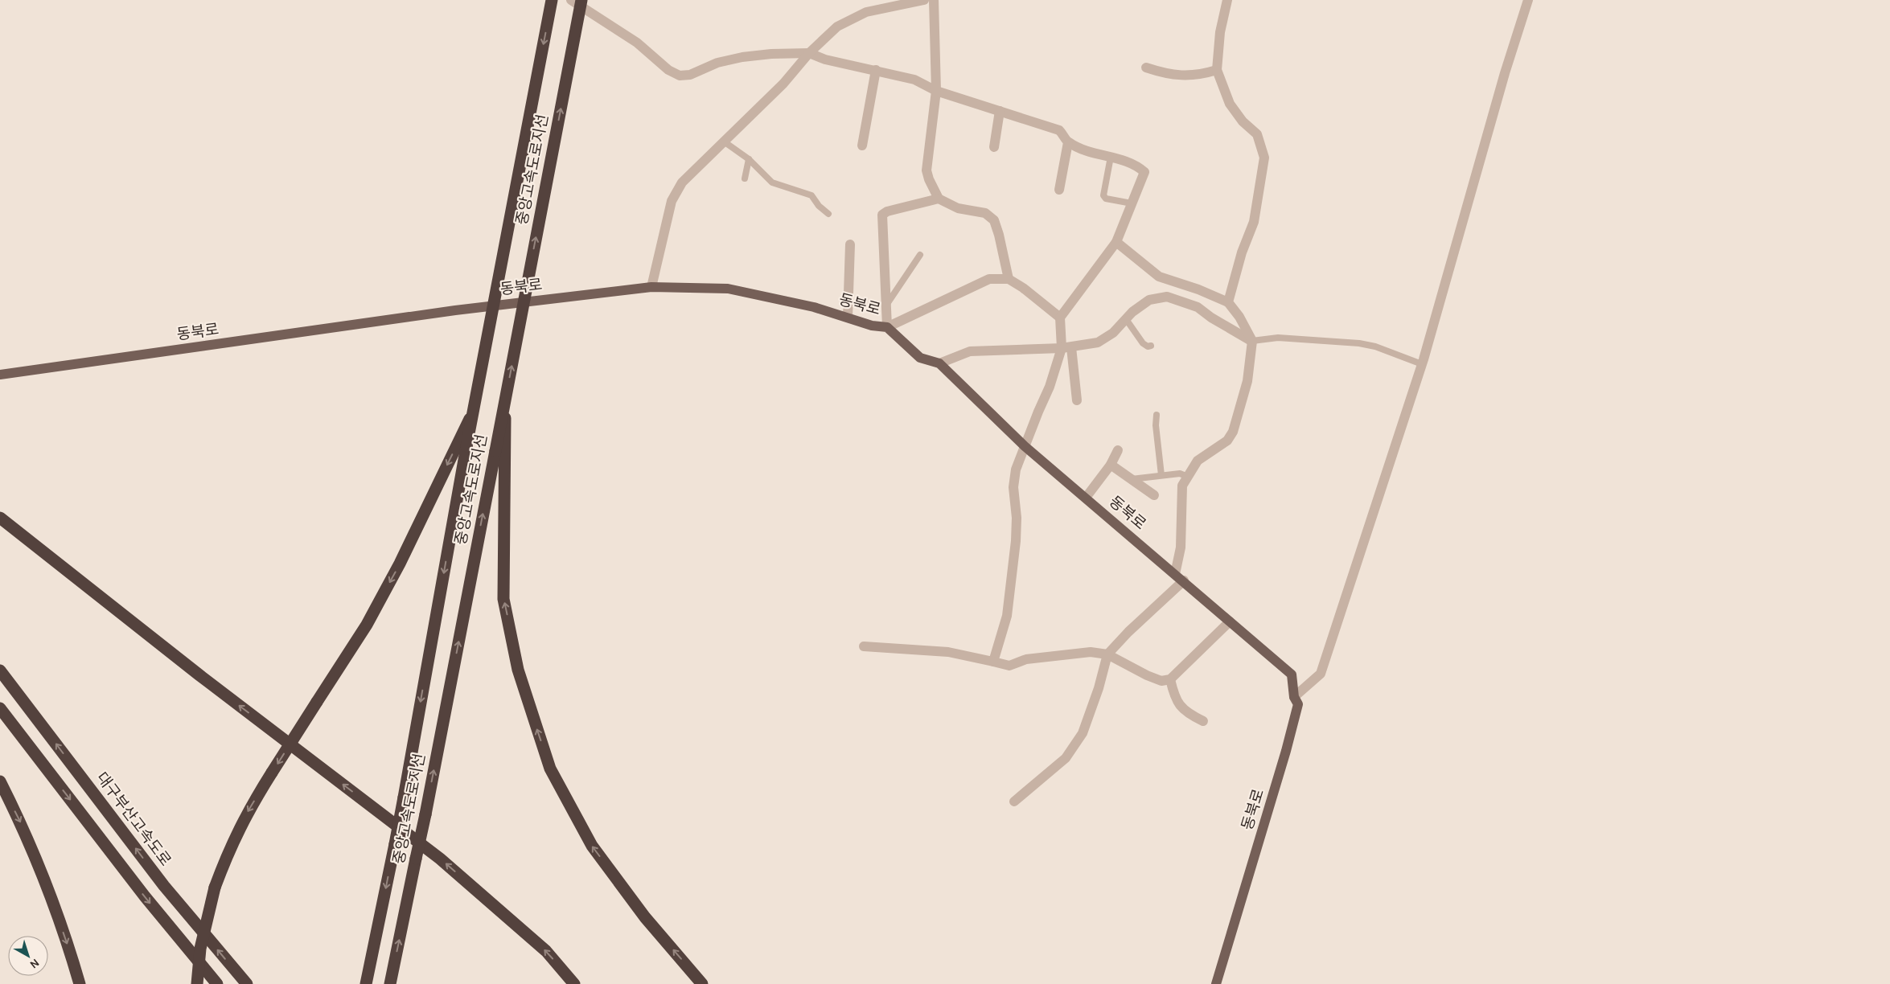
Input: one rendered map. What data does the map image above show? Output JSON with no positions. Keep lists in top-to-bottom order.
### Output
{
  "streets": {
    "highway": ["중앙고속도로지선", "대구부산고속도로"],
    "main road": ["동북로"]
  },
  "north": "bottom right"
}
